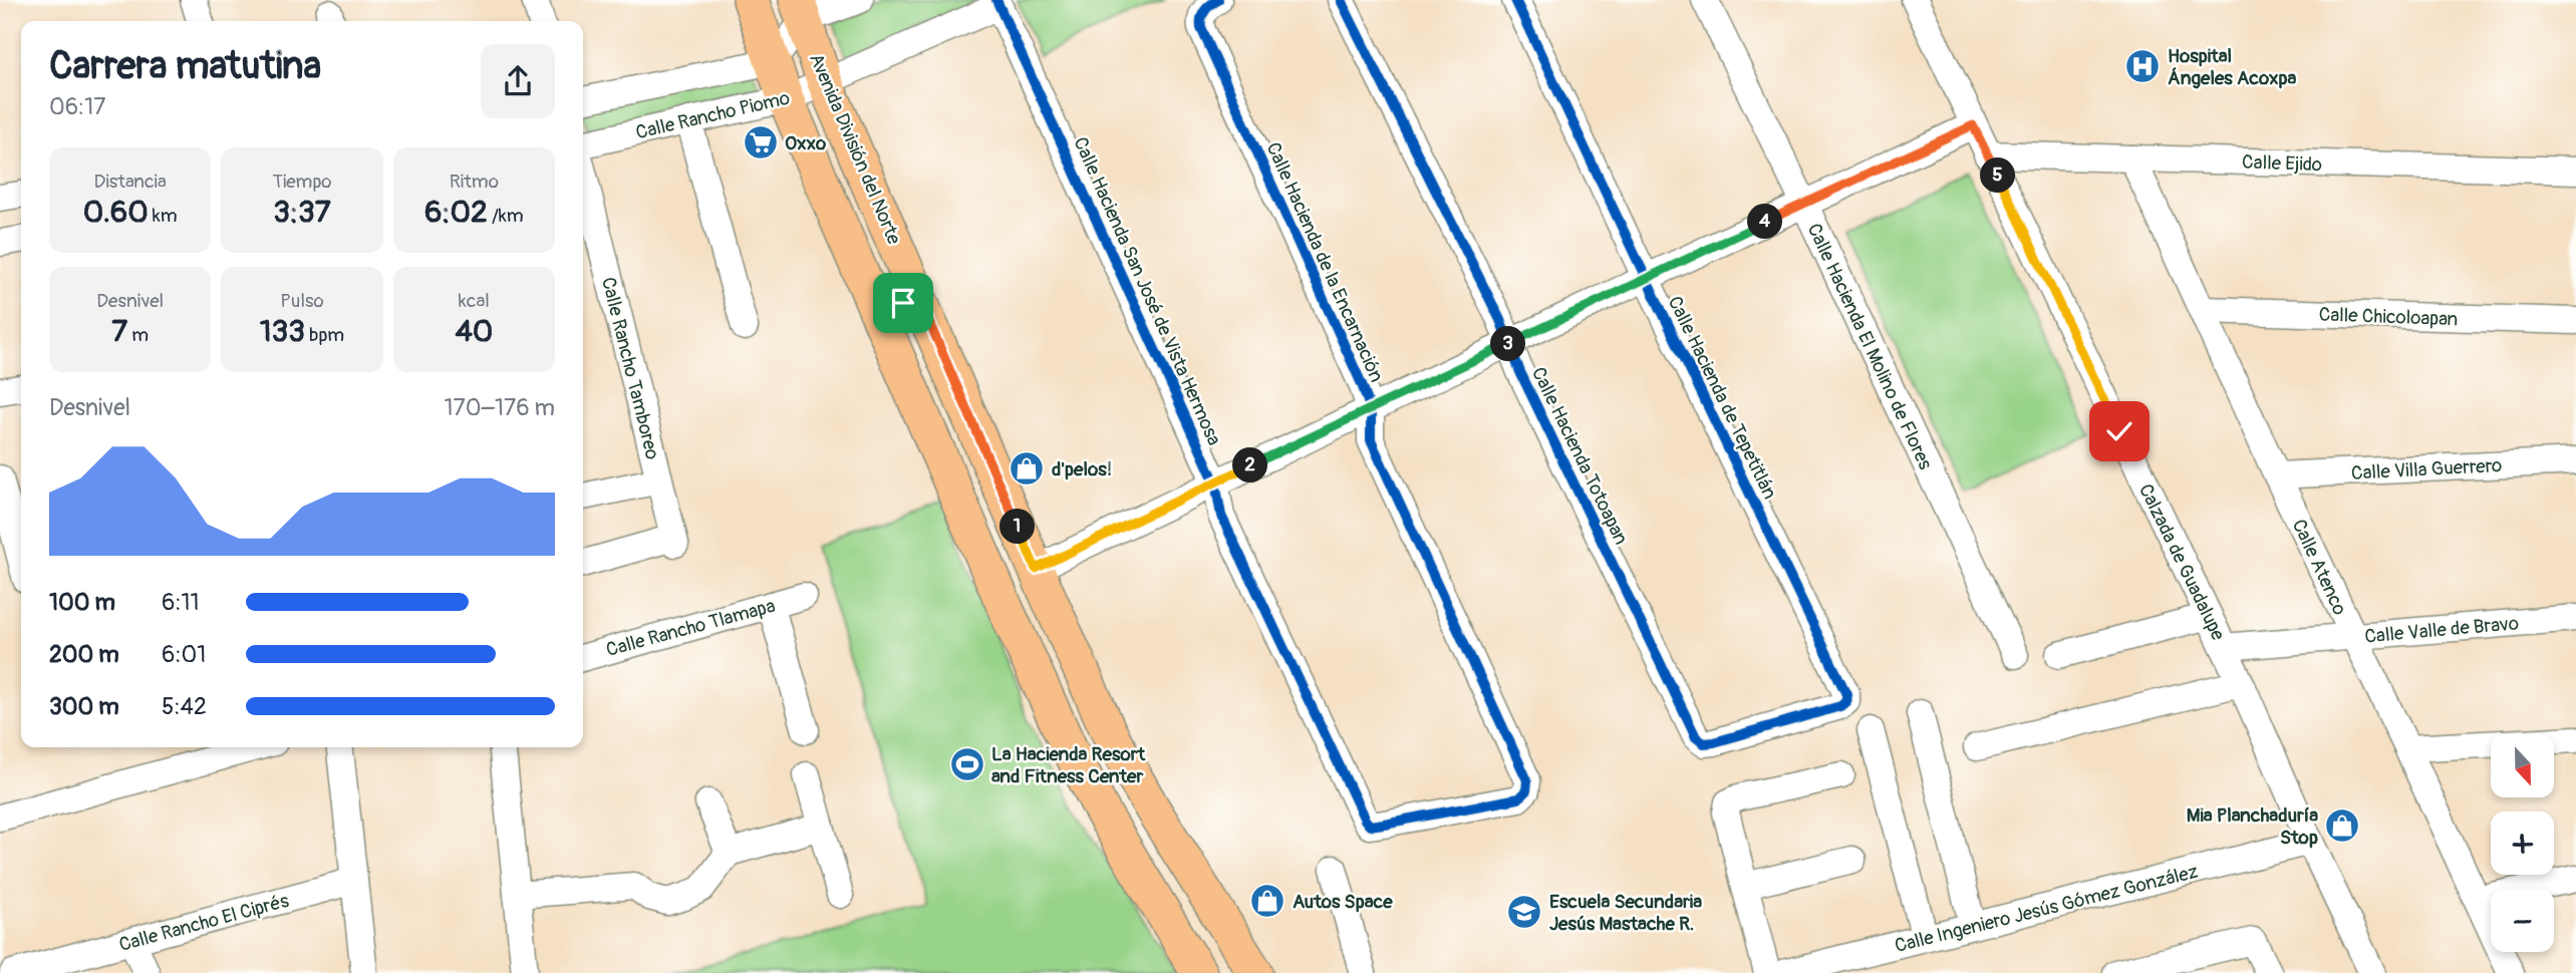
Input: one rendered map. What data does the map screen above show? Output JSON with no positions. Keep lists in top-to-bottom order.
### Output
{
  "streets": {
    "main road": ["Avenida División del Norte"],
    "street": [
      "Calle Rancho Piomo",
      "Calle Ejido",
      "Calle Hacienda de la Encarnación",
      "Calle Hacienda San José de Vista Hermosa",
      "Calle Chicoloapan",
      "Calle Hacienda El Molino de Flores",
      "Calle Rancho Tamboreo",
      "Calle Hacienda de Tepetitlán",
      "Calle Hacienda Totoapan",
      "Calle Villa Guerrero",
      "Calzada de Guadalupe",
      "Calle Atenco",
      "Calle Rancho Tlamapa",
      "Calle Valle de Bravo",
      "Calle Ingeniero Jesús Gómez González",
      "Calle Rancho El Ciprés"
    ]
  },
  "crossings": [
    ["Calle Rancho Piomo", "Avenida División del Norte"],
    ["Calle Rancho Piomo", "Calle Hacienda San José de Vista Hermosa"],
    ["Calle Ejido", "Calzada de Guadalupe"],
    ["Calle Ejido", "Calle Atenco"],
    ["Calle Hacienda de la Encarnación", "Calle Hacienda San José de Vista Hermosa"],
    ["Calle Chicoloapan", "Calle Atenco"],
    ["Calle Hacienda de Tepetitlán", "Calle Hacienda Totoapan"],
    ["Calle Villa Guerrero", "Calle Atenco"],
    ["Calzada de Guadalupe", "Calle Valle de Bravo"],
    ["Calzada de Guadalupe", "Calle Ingeniero Jesús Gómez González"],
    ["Calle Atenco", "Calle Valle de Bravo"]
  ],
  "places": {
    "hospital": ["Hospital Ángeles Acoxpa"],
    "supermarket": ["Oxxo"],
    "shop": ["d'pelos!", "Mia Planchaduría Stop", "Autos Space"],
    "sports": ["La Hacienda Resort and Fitness Center"],
    "school or university": ["Escuela Secundaria Jesús Mastache R."]
  },
  "north": "bottom",
  "page": {
    "heading": ["Carrera matutina", "06:17"],
    "stats": [
      ["Distancia", "0.60 km"],
      ["Tiempo", "3:37"],
      ["Ritmo", "6:02 /km"],
      ["Desnivel", "7 m"],
      ["Pulso", "133 bpm"],
      ["kcal", "40"]
    ],
    "pins": [
      "5",
      "4",
      "3",
      "2",
      "1"
    ],
    "chart": ["Desnivel", "170–176 m"],
    "list": [
      {
        "name": "100 m",
        "note": "6:11"
      },
      {
        "name": "200 m",
        "note": "6:01"
      },
      {
        "name": "300 m",
        "note": "5:42"
      }
    ],
    "map_buttons": ["+", "−"]
  }
}
